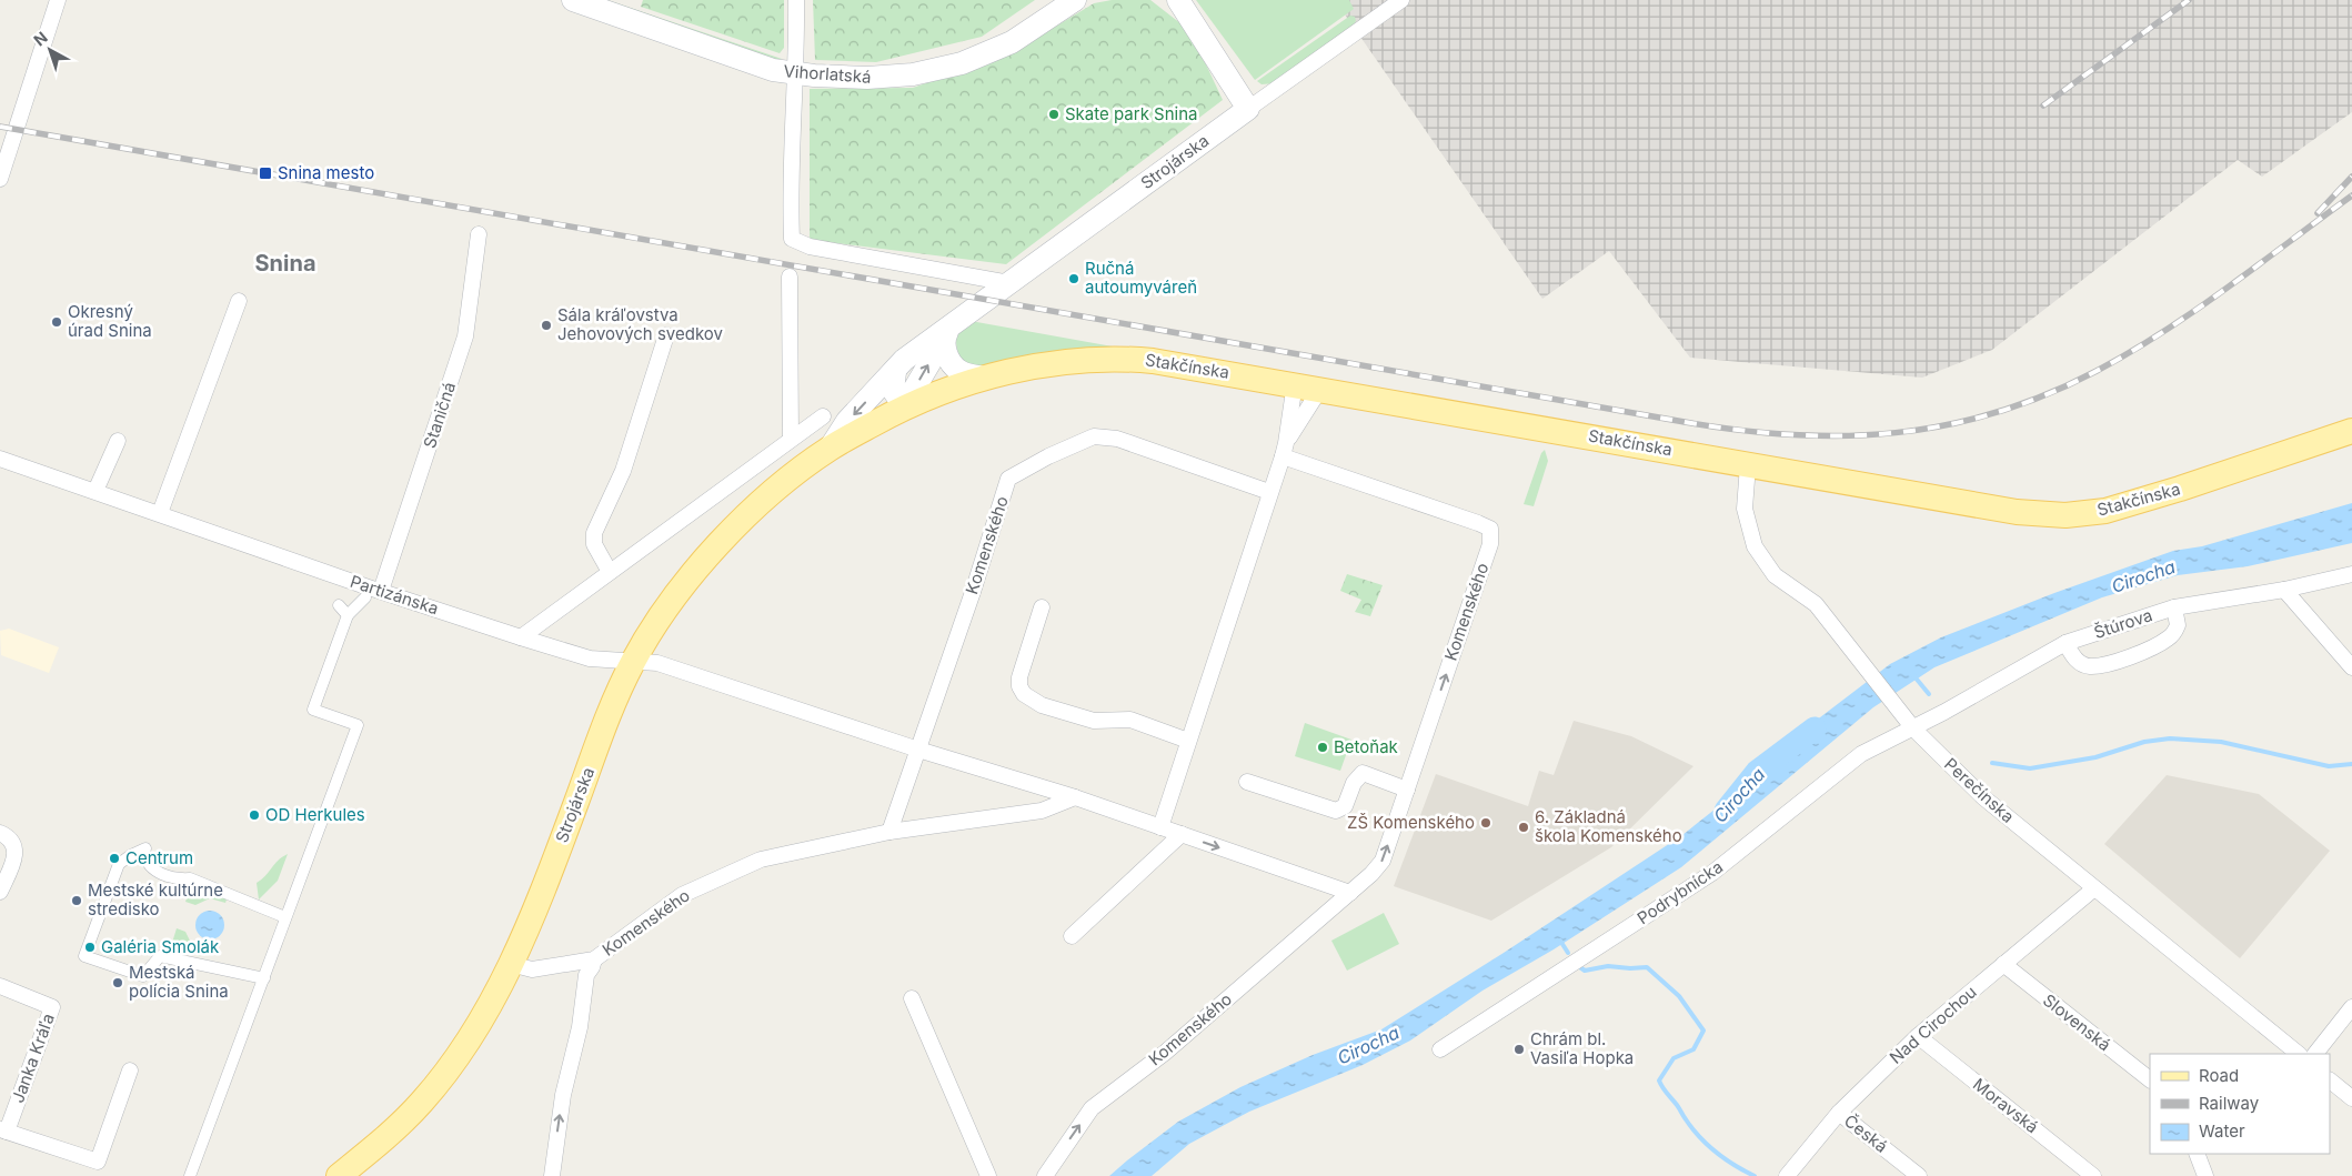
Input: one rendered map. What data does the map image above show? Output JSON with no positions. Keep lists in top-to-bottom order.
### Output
{
  "streets": {
    "main road": ["Vihorlatská", "Strojárska", "Stakčínska"],
    "street": [
      "Staničná",
      "Komenského",
      "Partizánska",
      "Štúrova",
      "Perečínska",
      "Podrybnícka",
      "Slovenská",
      "Nad Cirochou",
      "Janka Kráľa",
      "Moravská",
      "Česká"
    ]
  },
  "crossings": [
    ["Strojárska", "Stakčínska"],
    ["Strojárska", "Komenského"],
    ["Strojárska", "Partizánska"],
    ["Stakčínska", "Perečínska"],
    ["Staničná", "Partizánska"],
    ["Štúrova", "Perečínska"],
    ["Štúrova", "Podrybnícka"],
    ["Perečínska", "Podrybnícka"],
    ["Perečínska", "Nad Cirochou"],
    ["Slovenská", "Nad Cirochou"],
    ["Nad Cirochou", "Moravská"],
    ["Nad Cirochou", "Česká"]
  ],
  "districts": ["Snina"],
  "water": ["Cirocha"],
  "places": {
    "other": [
      "Skate park Snina",
      "Ručná autoumyváreň",
      "Okresný úrad Snina",
      "Sála kráľovstva Jehovových svedkov",
      "Betoňak",
      "OD Herkules",
      "ZŠ Komenského",
      "6. Základná škola Komenského",
      "Centrum",
      "Mestské kultúrne stredisko",
      "Galéria Smolák",
      "Mestská polícia Snina",
      "Chrám bl. Vasiľa Hopka"
    ],
    "transit": ["Snina mesto"]
  },
  "legend": ["Road", "Railway", "Water"],
  "north": "top left"
}
